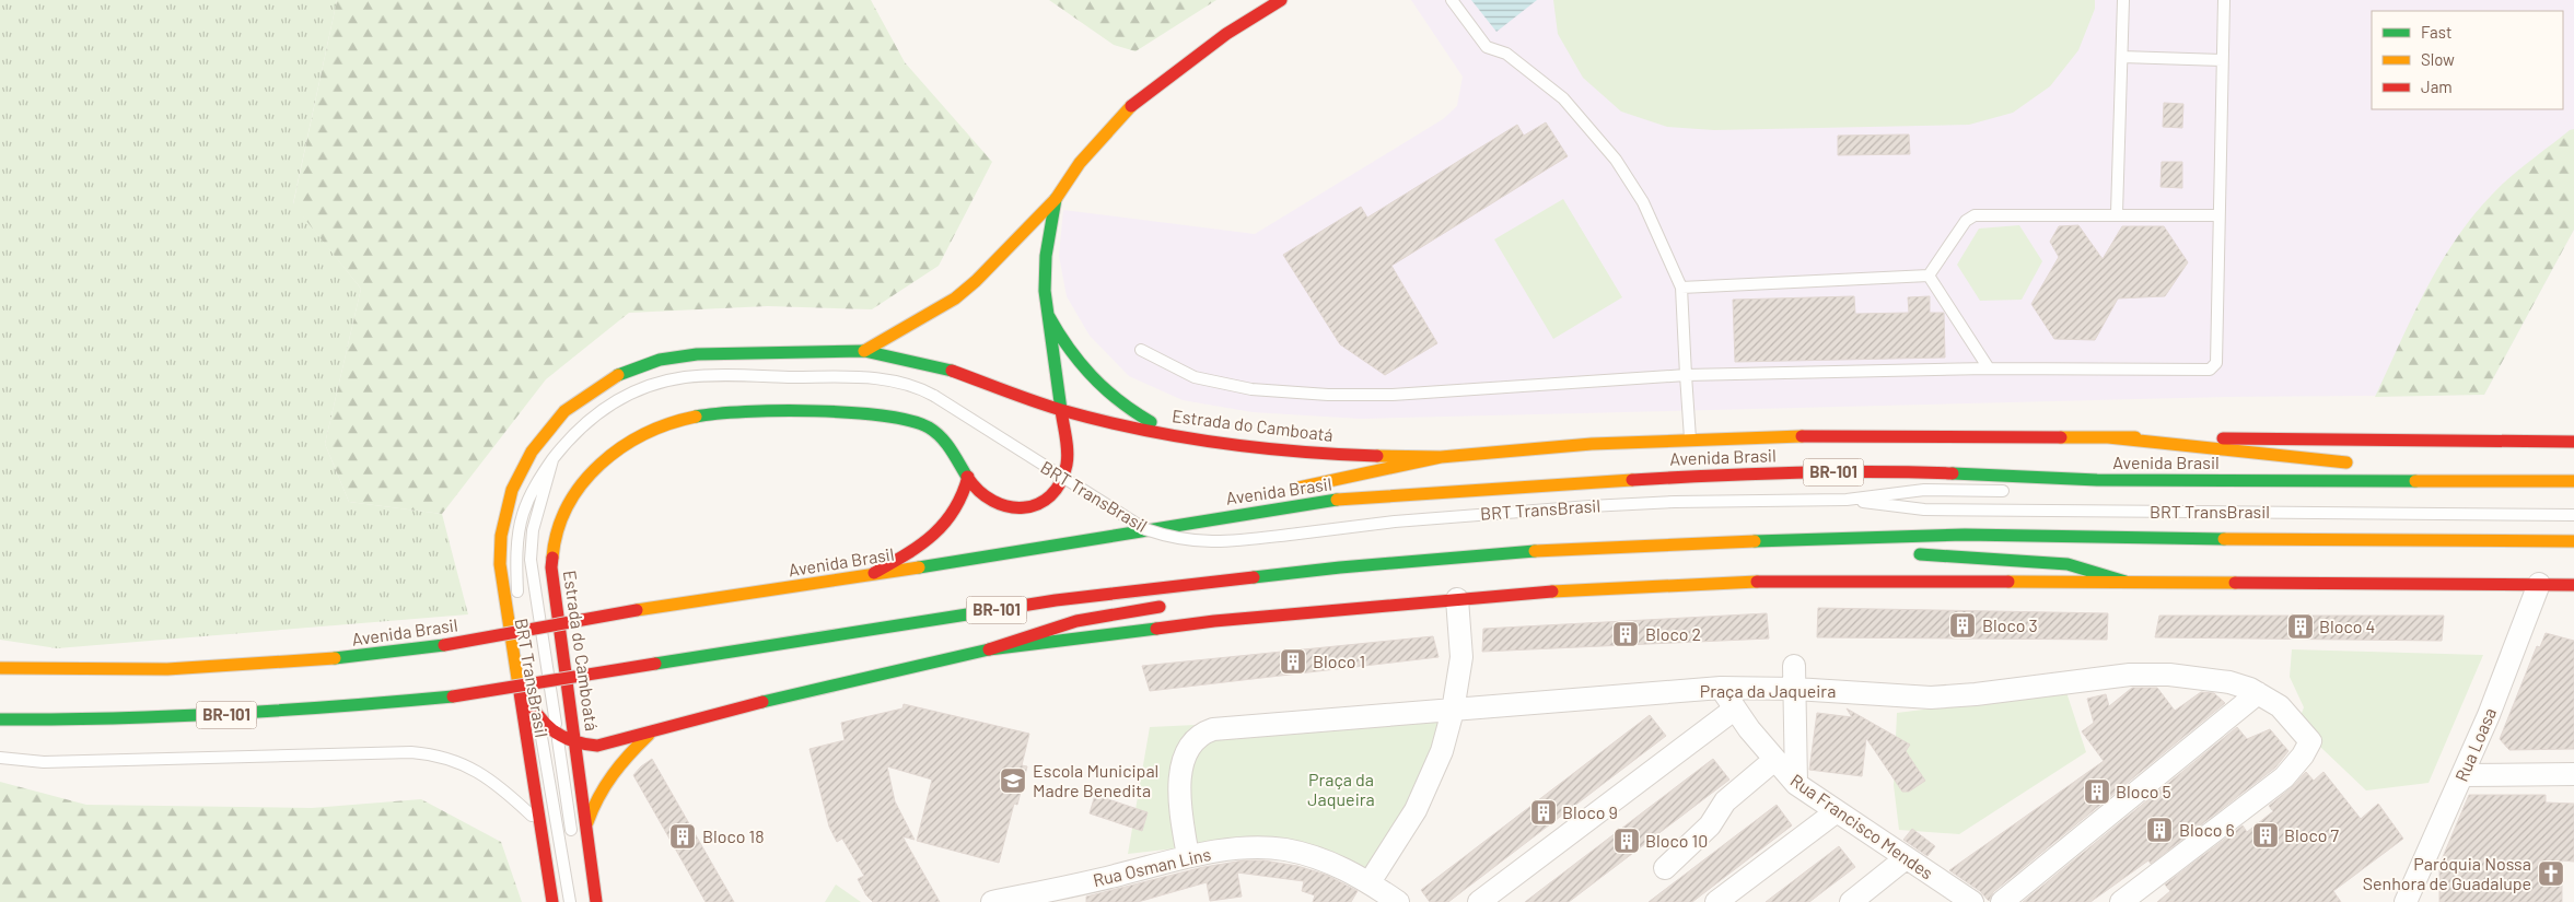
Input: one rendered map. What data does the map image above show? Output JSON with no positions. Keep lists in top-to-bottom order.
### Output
{
  "streets": {
    "main road": ["Estrada do Camboatá", "Avenida Brasil", "BR-101"],
    "street": [
      "Praça da Jaqueira",
      "Rua Loasa",
      "Rua Francisco Mendes",
      "Rua Osman Lins"
    ],
    "lane": ["BRT TransBrasil"]
  },
  "crossings": [
    ["Estrada do Camboatá", "Avenida Brasil"],
    ["Estrada do Camboatá", "BRT TransBrasil"],
    ["Praça da Jaqueira", "Rua Francisco Mendes"],
    ["Praça da Jaqueira", "Rua Osman Lins"]
  ],
  "parks": ["Praça da Jaqueira"],
  "places": {
    "building": [
      "Bloco 3",
      "Bloco 4",
      "Bloco 2",
      "Bloco 1",
      "Bloco 5",
      "Bloco 9",
      "Bloco 6",
      "Bloco 7",
      "Bloco 18",
      "Bloco 10"
    ],
    "school or university": ["Escola Municipal Madre Benedita"],
    "church": ["Paróquia Nossa Senhora de Guadalupe"]
  },
  "legend": ["Fast", "Slow", "Jam"]
}
